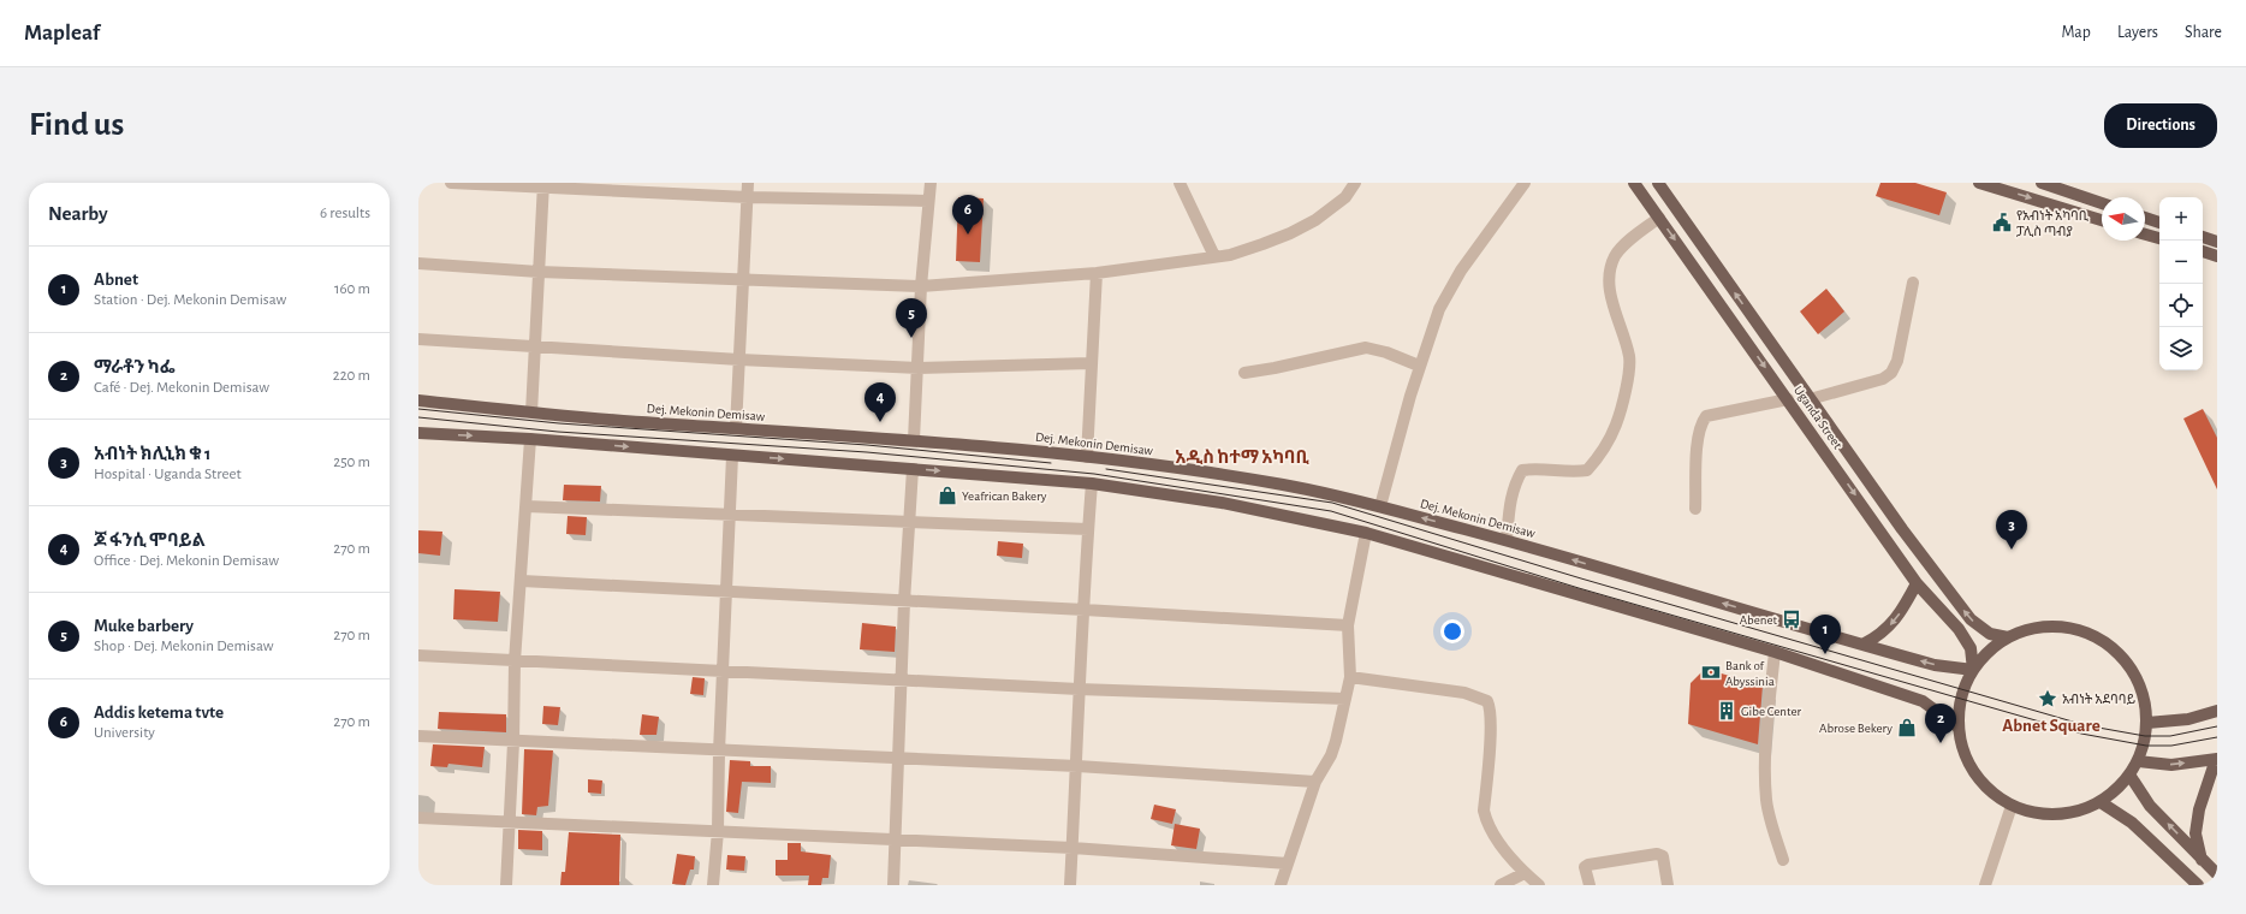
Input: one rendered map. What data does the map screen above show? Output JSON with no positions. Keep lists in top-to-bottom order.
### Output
{
  "streets": {
    "main road": ["Dej. Mekonin Demisaw", "Uganda Street"]
  },
  "crossings": [
    ["Dej. Mekonin Demisaw", "Uganda Street"]
  ],
  "districts": ["አዲስ ከተማ አካባቢ", "Abnet Square"],
  "places": {
    "public building": ["የአብነት አካባቢ ፓሊስ ጣብያ"],
    "shop": ["Yeafrican Bakery", "Abrose Bekery"],
    "bus stop": ["Abenet"],
    "bank": ["Bank of Abyssinia"],
    "place": ["አብነት አደባባይ"],
    "building": ["Gibe Center"]
  },
  "north": "left",
  "page": {
    "header": "Mapleaf",
    "nav": ["Map", "Layers", "Share"],
    "buttons": "Directions",
    "title": "Find us",
    "heading": ["Nearby", "6 results"],
    "pins": [
      "6",
      "5",
      "4",
      "3",
      "1",
      "2"
    ],
    "map_buttons": ["+", "−"],
    "list": [
      {
        "mark": "1",
        "name": "Abnet",
        "note": "Station · Dej. Mekonin Demisaw",
        "value": "160 m"
      },
      {
        "mark": "2",
        "name": "ማራቶን ካፌ",
        "note": "Café · Dej. Mekonin Demisaw",
        "value": "220 m"
      },
      {
        "mark": "3",
        "name": "አብነት ክሊኒክ ቁ 1",
        "note": "Hospital · Uganda Street",
        "value": "250 m"
      },
      {
        "mark": "4",
        "name": "ጆ ፋንሲ ሞባይል",
        "note": "Office · Dej. Mekonin Demisaw",
        "value": "270 m"
      },
      {
        "mark": "5",
        "name": "Muke barbery",
        "note": "Shop · Dej. Mekonin Demisaw",
        "value": "270 m"
      },
      {
        "mark": "6",
        "name": "Addis ketema tvte",
        "note": "University",
        "value": "270 m"
      }
    ]
  }
}
